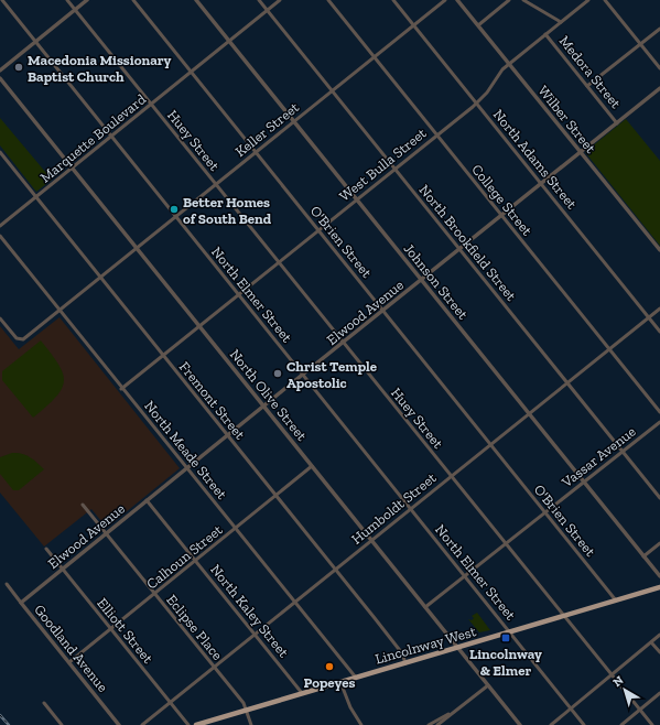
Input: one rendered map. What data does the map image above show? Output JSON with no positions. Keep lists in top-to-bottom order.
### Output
{
  "streets": {
    "main road": ["Lincolnway West"],
    "street": [
      "Medora Street",
      "Wilber Street",
      "Keller Street",
      "Marquette Boulevard",
      "Huey Street",
      "North Adams Street",
      "West Bulla Street",
      "College Street",
      "O'Brien Street",
      "North Brookfield Street",
      "Johnson Street",
      "North Elmer Street",
      "Elwood Avenue",
      "North Olive Street",
      "Fremont Street",
      "North Meade Street",
      "Vassar Avenue",
      "Humboldt Street",
      "Calhoun Street",
      "North Kaley Street",
      "Eclipse Place",
      "Elliott Street",
      "Goodland Avenue"
    ]
  },
  "crossings": [
    ["Medora Street", "West Bulla Street"],
    ["Medora Street", "Elwood Avenue"],
    ["Wilber Street", "West Bulla Street"],
    ["Wilber Street", "Elwood Avenue"],
    ["Keller Street", "Huey Street"],
    ["Keller Street", "North Adams Street"],
    ["Keller Street", "College Street"],
    ["Keller Street", "O'Brien Street"],
    ["Keller Street", "North Brookfield Street"],
    ["Keller Street", "Johnson Street"],
    ["Keller Street", "North Elmer Street"],
    ["Keller Street", "North Olive Street"],
    ["Keller Street", "Fremont Street"],
    ["Keller Street", "North Meade Street"],
    ["Marquette Boulevard", "Huey Street"],
    ["Marquette Boulevard", "O'Brien Street"],
    ["Marquette Boulevard", "North Brookfield Street"],
    ["Marquette Boulevard", "Johnson Street"],
    ["Marquette Boulevard", "North Elmer Street"],
    ["Marquette Boulevard", "North Olive Street"],
    ["Marquette Boulevard", "Fremont Street"],
    ["Huey Street", "West Bulla Street"],
    ["Huey Street", "Elwood Avenue"],
    ["Huey Street", "Vassar Avenue"],
    ["Huey Street", "Humboldt Street"],
    ["Huey Street", "Lincolnway West"],
    ["North Adams Street", "West Bulla Street"],
    ["North Adams Street", "Elwood Avenue"],
    ["North Adams Street", "Humboldt Street"],
    ["West Bulla Street", "College Street"],
    ["West Bulla Street", "O'Brien Street"],
    ["West Bulla Street", "North Brookfield Street"],
    ["West Bulla Street", "Johnson Street"],
    ["West Bulla Street", "North Elmer Street"],
    ["West Bulla Street", "North Olive Street"],
    ["West Bulla Street", "Fremont Street"],
    ["West Bulla Street", "North Meade Street"],
    ["College Street", "Elwood Avenue"],
    ["College Street", "Humboldt Street"],
    ["O'Brien Street", "Elwood Avenue"],
    ["O'Brien Street", "Vassar Avenue"],
    ["O'Brien Street", "Humboldt Street"],
    ["O'Brien Street", "Lincolnway West"],
    ["North Brookfield Street", "Elwood Avenue"],
    ["North Brookfield Street", "Vassar Avenue"],
    ["North Brookfield Street", "Humboldt Street"],
    ["Johnson Street", "Elwood Avenue"],
    ["Johnson Street", "Vassar Avenue"],
    ["Johnson Street", "Humboldt Street"],
    ["North Elmer Street", "Elwood Avenue"],
    ["North Elmer Street", "Vassar Avenue"],
    ["North Elmer Street", "Humboldt Street"],
    ["North Elmer Street", "Lincolnway West"],
    ["Elwood Avenue", "North Olive Street"],
    ["Elwood Avenue", "Fremont Street"],
    ["Elwood Avenue", "North Meade Street"],
    ["Elwood Avenue", "North Kaley Street"],
    ["Elwood Avenue", "Eclipse Place"],
    ["Elwood Avenue", "Elliott Street"],
    ["Elwood Avenue", "Goodland Avenue"],
    ["North Olive Street", "Vassar Avenue"],
    ["North Olive Street", "Humboldt Street"],
    ["North Olive Street", "Calhoun Street"],
    ["North Olive Street", "Lincolnway West"],
    ["Fremont Street", "Humboldt Street"],
    ["Fremont Street", "Calhoun Street"],
    ["Fremont Street", "Lincolnway West"],
    ["North Meade Street", "Humboldt Street"],
    ["North Meade Street", "Calhoun Street"],
    ["North Meade Street", "Lincolnway West"],
    ["Humboldt Street", "North Kaley Street"],
    ["Humboldt Street", "Eclipse Place"],
    ["Humboldt Street", "Elliott Street"],
    ["Calhoun Street", "North Kaley Street"],
    ["Calhoun Street", "Eclipse Place"],
    ["Calhoun Street", "Elliott Street"],
    ["Calhoun Street", "Goodland Avenue"],
    ["North Kaley Street", "Lincolnway West"],
    ["Eclipse Place", "Lincolnway West"]
  ],
  "places": {
    "other": [
      "Macedonia Missionary Baptist Church",
      "Better Homes of South Bend",
      "Christ Temple Apostolic",
      "Popeyes"
    ],
    "transit": ["Lincolnway & Elmer"]
  },
  "north": "top left"
}
